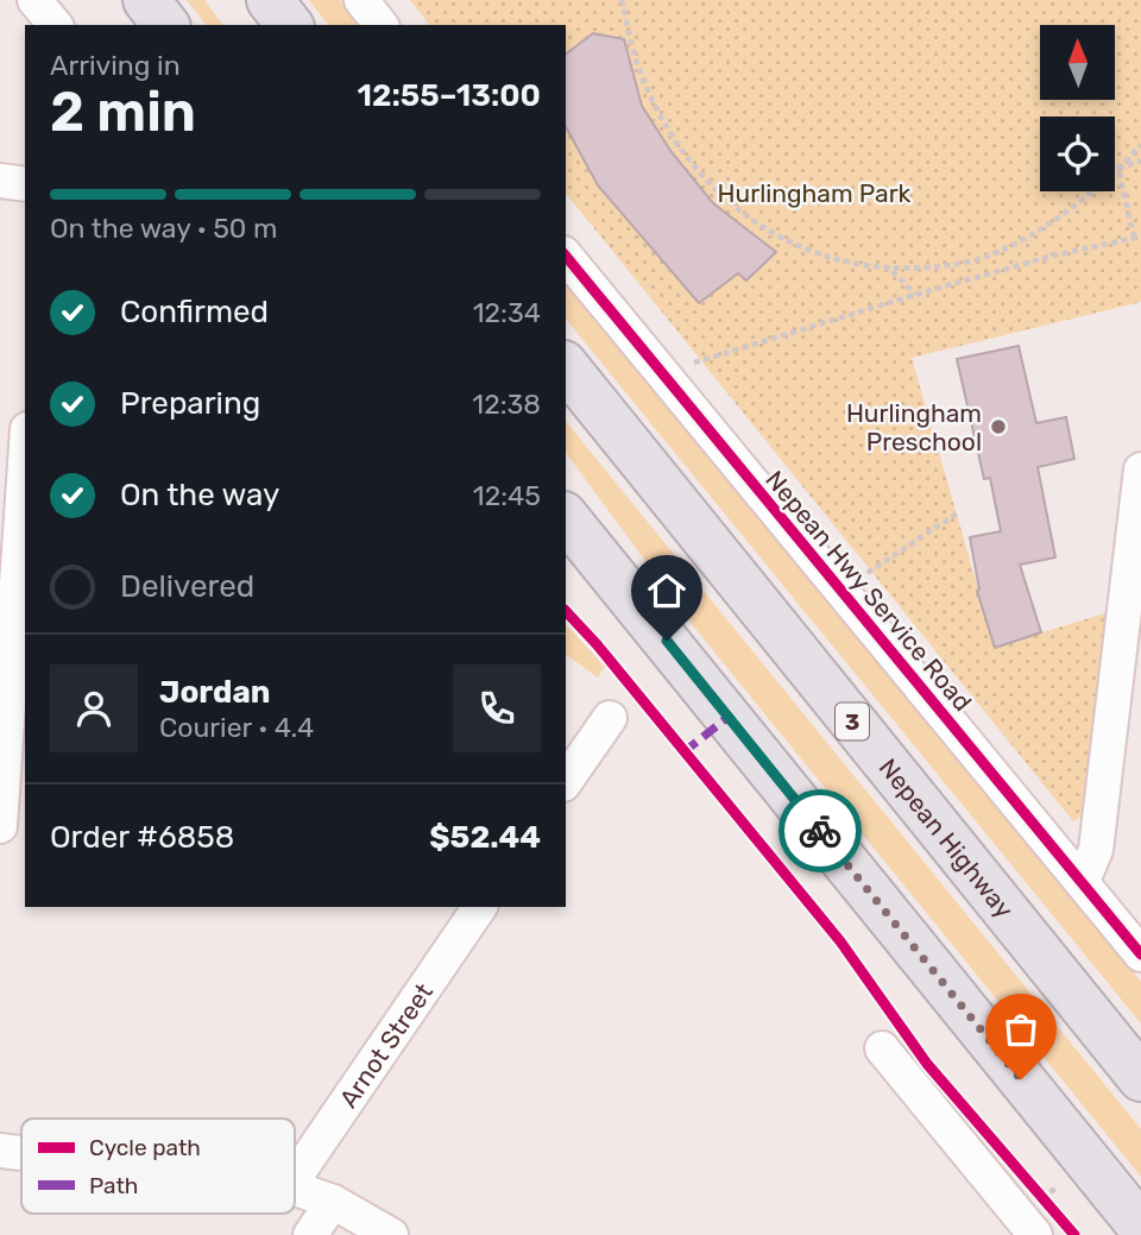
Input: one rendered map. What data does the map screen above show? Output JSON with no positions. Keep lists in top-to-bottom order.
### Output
{
  "streets": {
    "highway": ["3", "Nepean Highway"],
    "street": ["Nepean Hwy Service Road", "Arnot Street"]
  },
  "parks": ["Hurlingham Park"],
  "places": ["Hurlingham Preschool"],
  "legend": ["Cycle path", "Path"],
  "north": "top",
  "page": {
    "heading": ["2 min", "Arriving in", "12:55–13:00"],
    "panel": [
      "Jordan",
      "Courier · 4.4",
      "Order #6858",
      "$52.44"
    ],
    "bar": "On the way · 50 m",
    "list": [
      ["Confirmed", "12:34"],
      ["Preparing", "12:38"],
      ["On the way", "12:45"],
      "Delivered"
    ]
  }
}
